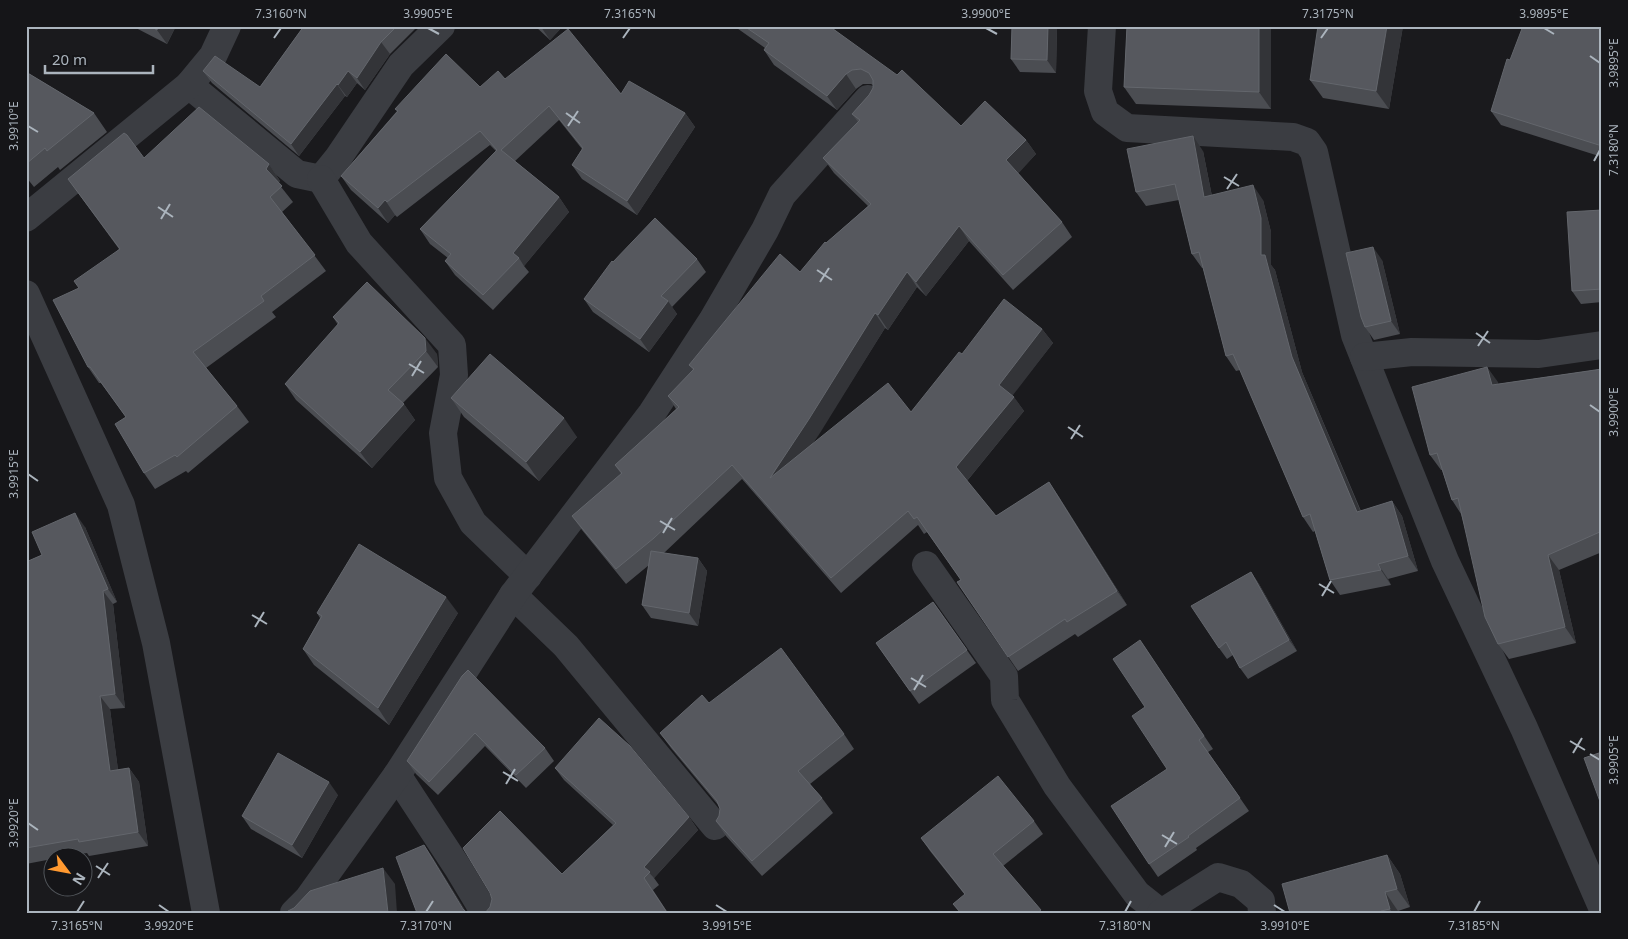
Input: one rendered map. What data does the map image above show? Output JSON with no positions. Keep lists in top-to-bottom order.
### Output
{
  "scale_bar": "20 m",
  "north": "bottom right",
  "coordinates": [
    "7.3160°N",
    "3.9905°E",
    "7.3165°N",
    "3.9900°E",
    "7.3175°N",
    "3.9895°E",
    "3.9910°E",
    "7.3180°N",
    "3.9915°E",
    "3.9920°E",
    "7.3170°N",
    "7.3185°N"
  ]
}
